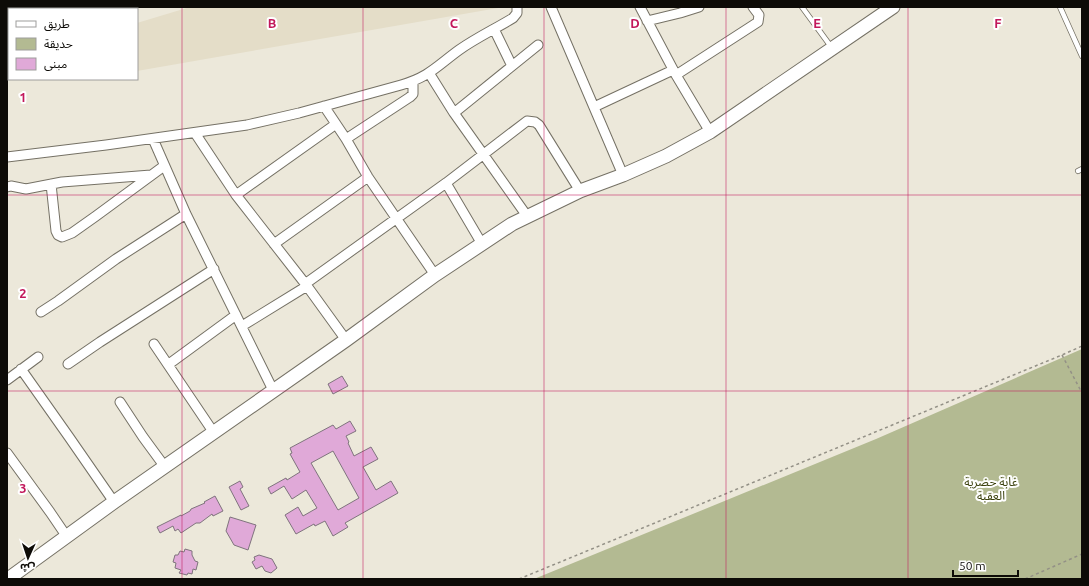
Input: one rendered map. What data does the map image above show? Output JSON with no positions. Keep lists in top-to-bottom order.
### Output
{
  "parks": ["غابة حضرية العقبة"],
  "legend": ["طريق", "حديقة", "مبنى"],
  "scale_bar": "50 m",
  "north": "bottom",
  "grid": {
    "columns": [
      "B",
      "C",
      "D",
      "E",
      "F"
    ],
    "rows": ["1", "2", "3"]
  }
}
